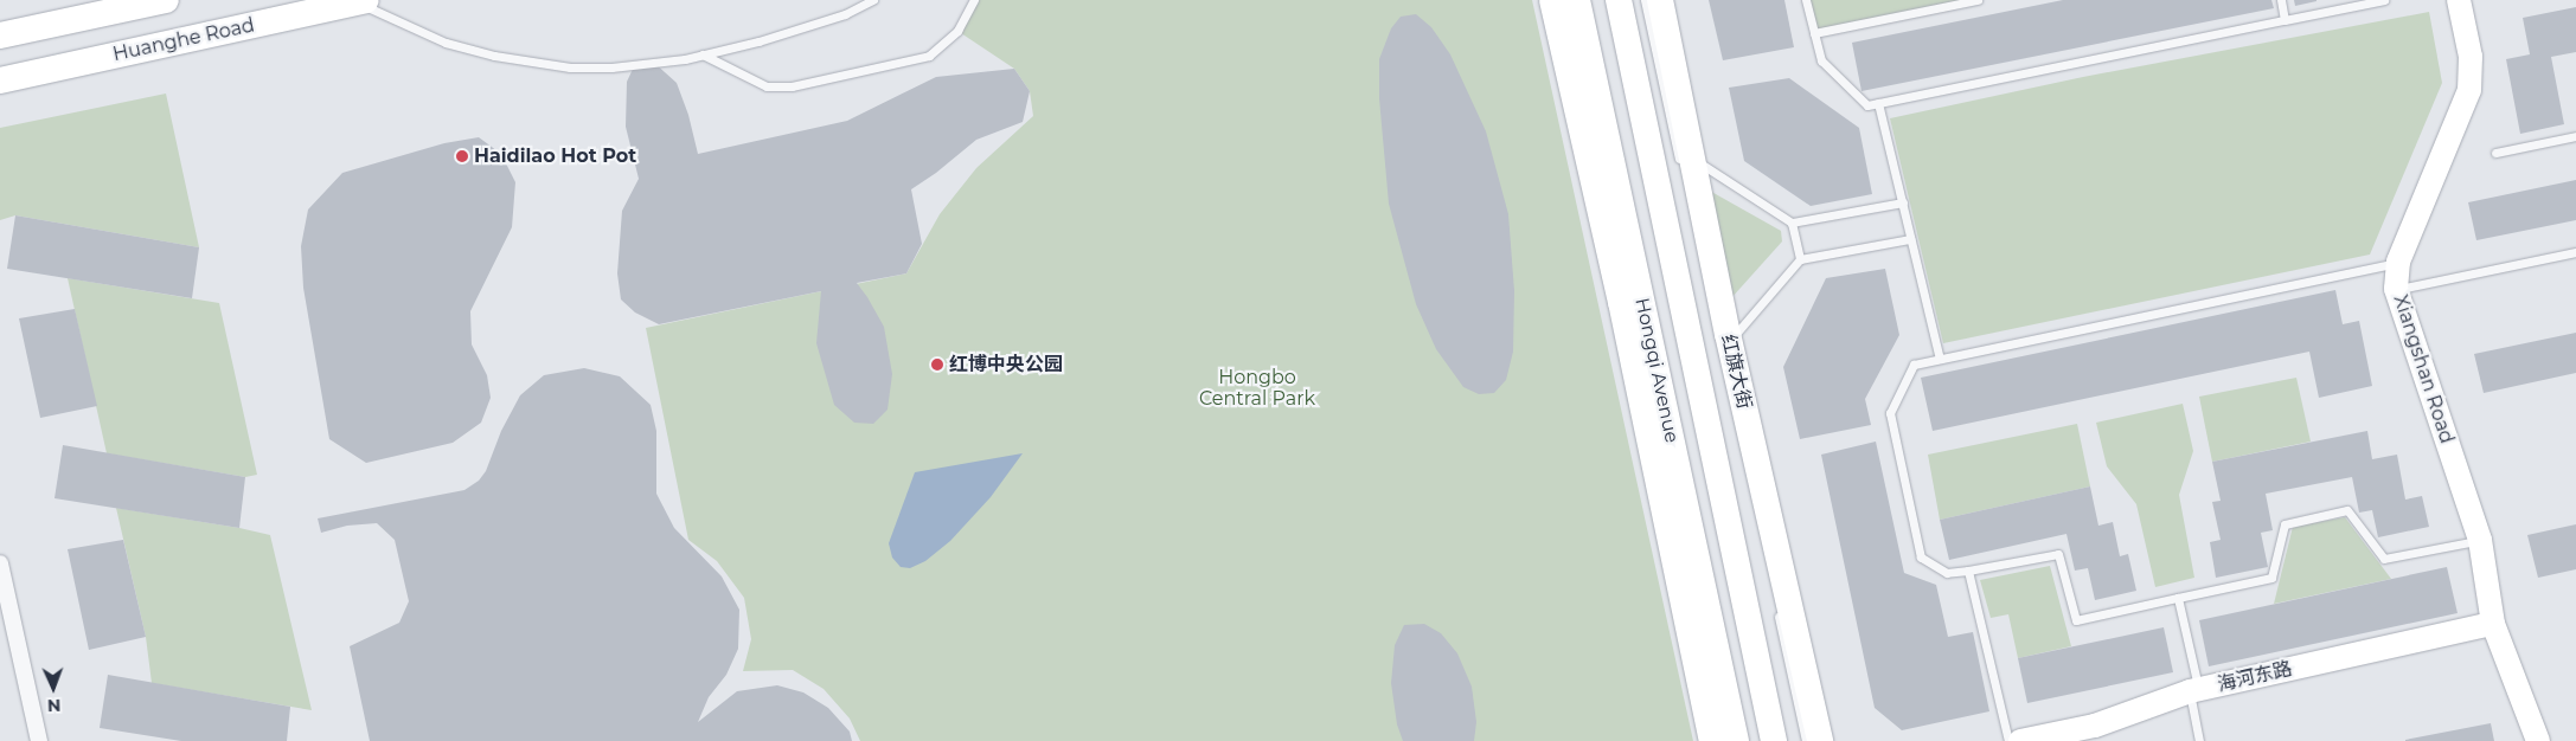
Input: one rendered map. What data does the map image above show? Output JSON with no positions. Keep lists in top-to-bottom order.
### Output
{
  "streets": {
    "main road": ["Huanghe Road", "Hongqi Avenue", "红旗大街"],
    "street": ["Xiangshan Road", "海河东路"]
  },
  "crossings": [
    ["Xiangshan Road", "海河东路"]
  ],
  "parks": ["Hongbo Central Park"],
  "places": ["Haidilao Hot Pot", "红博中央公园"],
  "north": "bottom"
}
